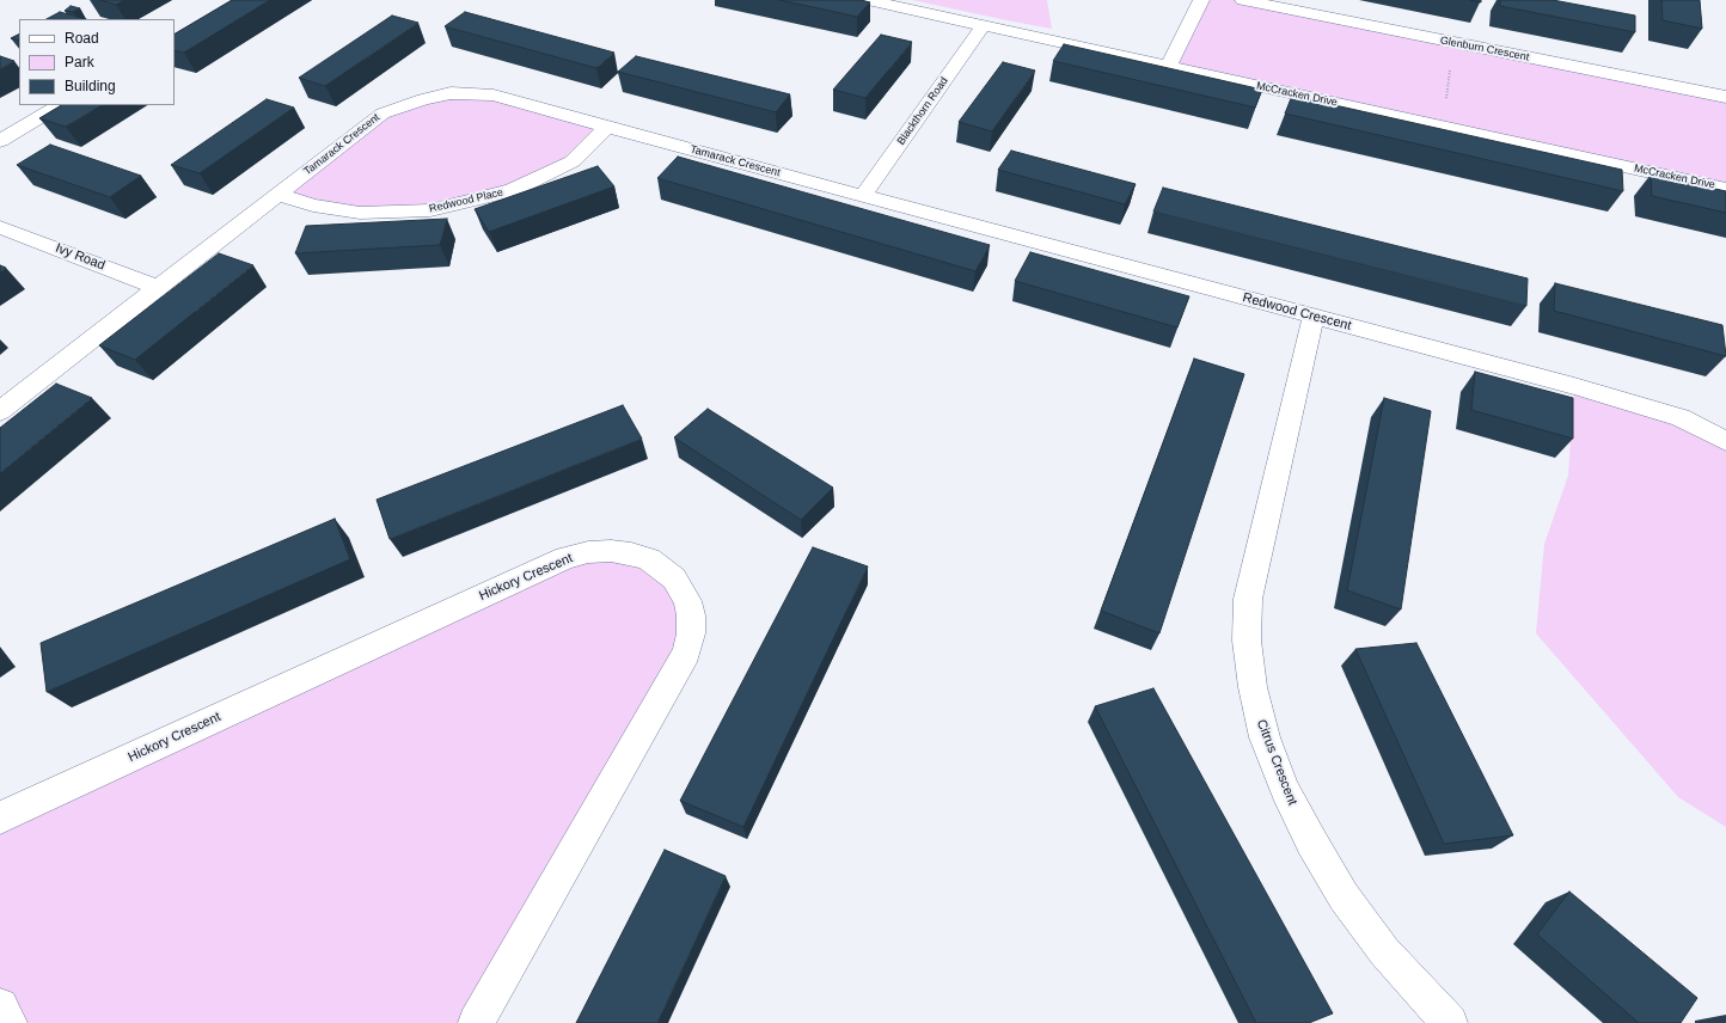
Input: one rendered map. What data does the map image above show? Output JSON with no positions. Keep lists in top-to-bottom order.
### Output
{
  "streets": {
    "street": [
      "Glenburn Crescent",
      "McCracken Drive",
      "Blackthorn Road",
      "Tamarack Crescent",
      "Redwood Place",
      "Ivy Road",
      "Redwood Crescent",
      "Hickory Crescent",
      "Citrus Crescent"
    ]
  },
  "crossings": [
    ["McCracken Drive", "Blackthorn Road"],
    ["Blackthorn Road", "Tamarack Crescent"],
    ["Blackthorn Road", "Redwood Crescent"],
    ["Tamarack Crescent", "Redwood Place"],
    ["Tamarack Crescent", "Ivy Road"],
    ["Tamarack Crescent", "Redwood Crescent"],
    ["Redwood Crescent", "Citrus Crescent"]
  ],
  "legend": ["Road", "Park", "Building"]
}
